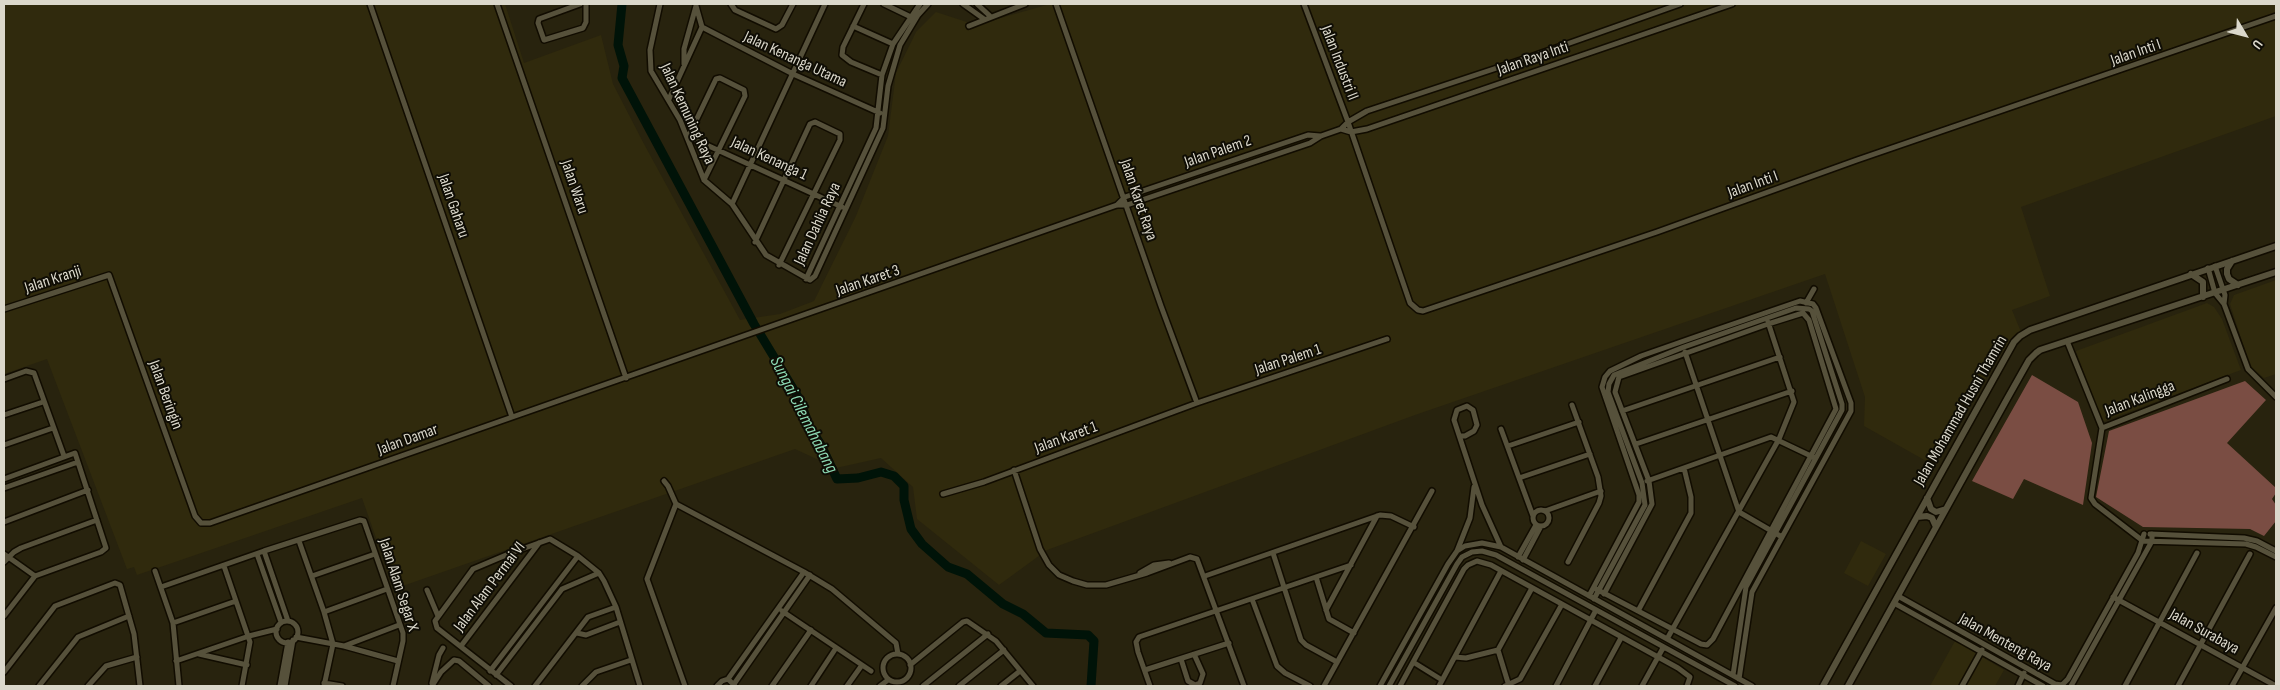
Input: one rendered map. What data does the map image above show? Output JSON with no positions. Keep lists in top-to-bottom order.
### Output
{
  "streets": {
    "street": [
      "Jalan Inti I",
      "Jalan Raya Inti",
      "Jalan Kenanga Utama",
      "Jalan Industri II",
      "Jalan Kemuning Raya",
      "Jalan Palem 2",
      "Jalan Kenanga 1",
      "Jalan Waru",
      "Jalan Karet Raya",
      "Jalan Gaharu",
      "Jalan Dahlia Raya",
      "Jalan Kranji",
      "Jalan Karet 3",
      "Jalan Palem 1",
      "Jalan Beringin",
      "Jalan Kalingga",
      "Jalan Mohammad Husni Thamrin",
      "Jalan Karet 1",
      "Jalan Damar",
      "Jalan Alam Segar X",
      "Jalan Alam Permai VI",
      "Jalan Surabaya",
      "Jalan Menteng Raya"
    ]
  },
  "crossings": [
    ["Jalan Inti I", "Jalan Raya Inti"],
    ["Jalan Inti I", "Jalan Industri II"],
    ["Jalan Raya Inti", "Jalan Industri II"],
    ["Jalan Raya Inti", "Jalan Palem 2"],
    ["Jalan Kenanga Utama", "Jalan Dahlia Raya"],
    ["Jalan Industri II", "Jalan Palem 2"],
    ["Jalan Kemuning Raya", "Jalan Kenanga 1"],
    ["Jalan Kemuning Raya", "Jalan Dahlia Raya"],
    ["Jalan Palem 2", "Jalan Karet Raya"],
    ["Jalan Palem 2", "Jalan Karet 3"],
    ["Jalan Kenanga 1", "Jalan Dahlia Raya"],
    ["Jalan Waru", "Jalan Karet 3"],
    ["Jalan Waru", "Jalan Damar"],
    ["Jalan Karet Raya", "Jalan Karet 3"],
    ["Jalan Karet Raya", "Jalan Palem 1"],
    ["Jalan Karet Raya", "Jalan Karet 1"],
    ["Jalan Gaharu", "Jalan Damar"],
    ["Jalan Kranji", "Jalan Beringin"],
    ["Jalan Karet 3", "Jalan Damar"],
    ["Jalan Palem 1", "Jalan Karet 1"],
    ["Jalan Beringin", "Jalan Damar"],
    ["Jalan Kalingga", "Jalan Menteng Raya"],
    ["Jalan Mohammad Husni Thamrin", "Jalan Menteng Raya"],
    ["Jalan Surabaya", "Jalan Menteng Raya"]
  ],
  "water": ["Sungai Cilemahabang"],
  "north": "bottom right"
}
